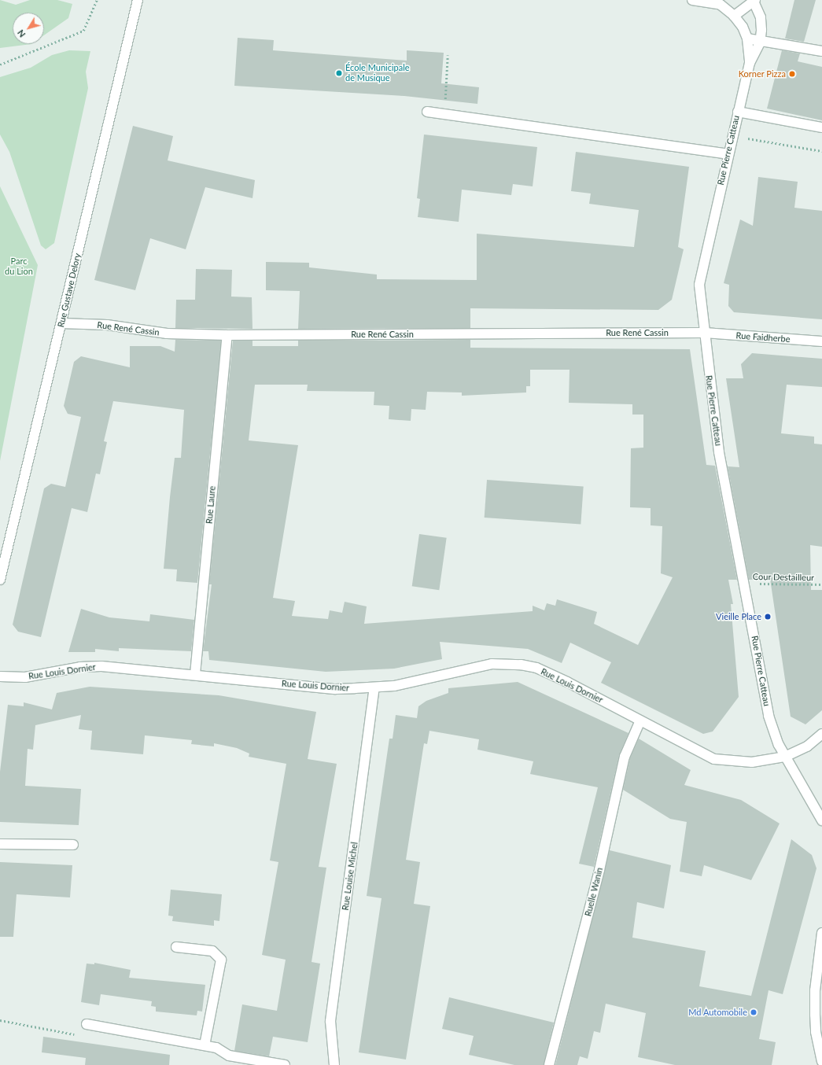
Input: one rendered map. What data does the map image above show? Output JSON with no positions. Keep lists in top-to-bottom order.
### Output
{
  "streets": {
    "street": [
      "Rue Pierre Catteau",
      "Rue Gustave Delory",
      "Rue René Cassin",
      "Rue Faidherbe",
      "Rue Laure",
      "Rue Louis Dornier",
      "Rue Louise Michel",
      "Ruelle Wanin"
    ],
    "path": ["Cour Destailleur"]
  },
  "crossings": [
    ["Rue Pierre Catteau", "Rue René Cassin"],
    ["Rue Pierre Catteau", "Rue Faidherbe"],
    ["Rue Pierre Catteau", "Cour Destailleur"],
    ["Rue Pierre Catteau", "Rue Louis Dornier"],
    ["Rue Gustave Delory", "Rue René Cassin"],
    ["Rue René Cassin", "Rue Faidherbe"],
    ["Rue René Cassin", "Rue Laure"],
    ["Rue Laure", "Rue Louis Dornier"],
    ["Rue Louis Dornier", "Rue Louise Michel"],
    ["Rue Louis Dornier", "Ruelle Wanin"]
  ],
  "parks": ["Parc du Lion"],
  "places": [
    "École Municipale de Musique",
    "Korner Pizza",
    "Vieille Place",
    "Md Automobile"
  ],
  "north": "bottom left"
}
